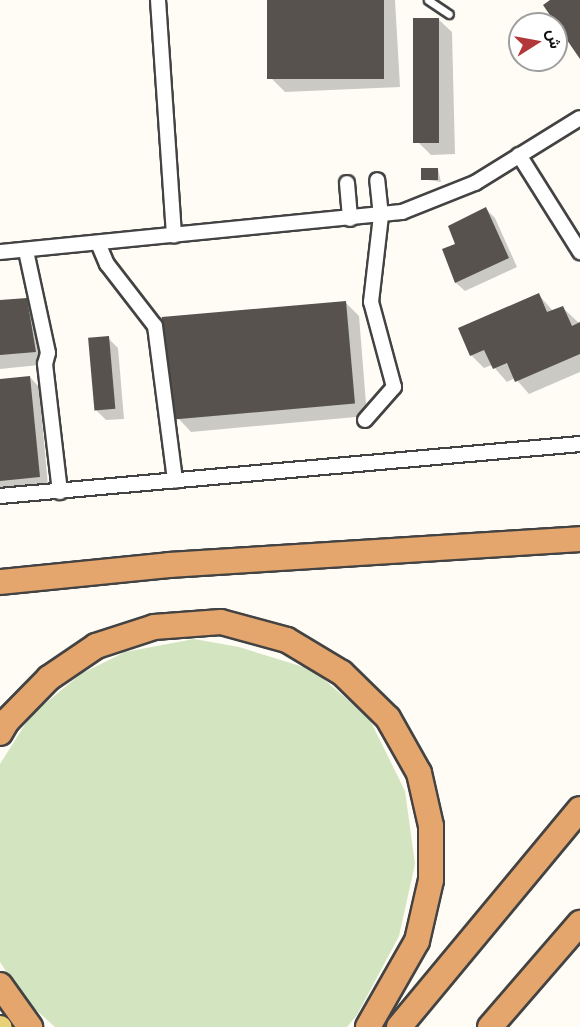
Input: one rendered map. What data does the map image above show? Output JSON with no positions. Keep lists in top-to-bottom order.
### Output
{
  "north": "right"
}
